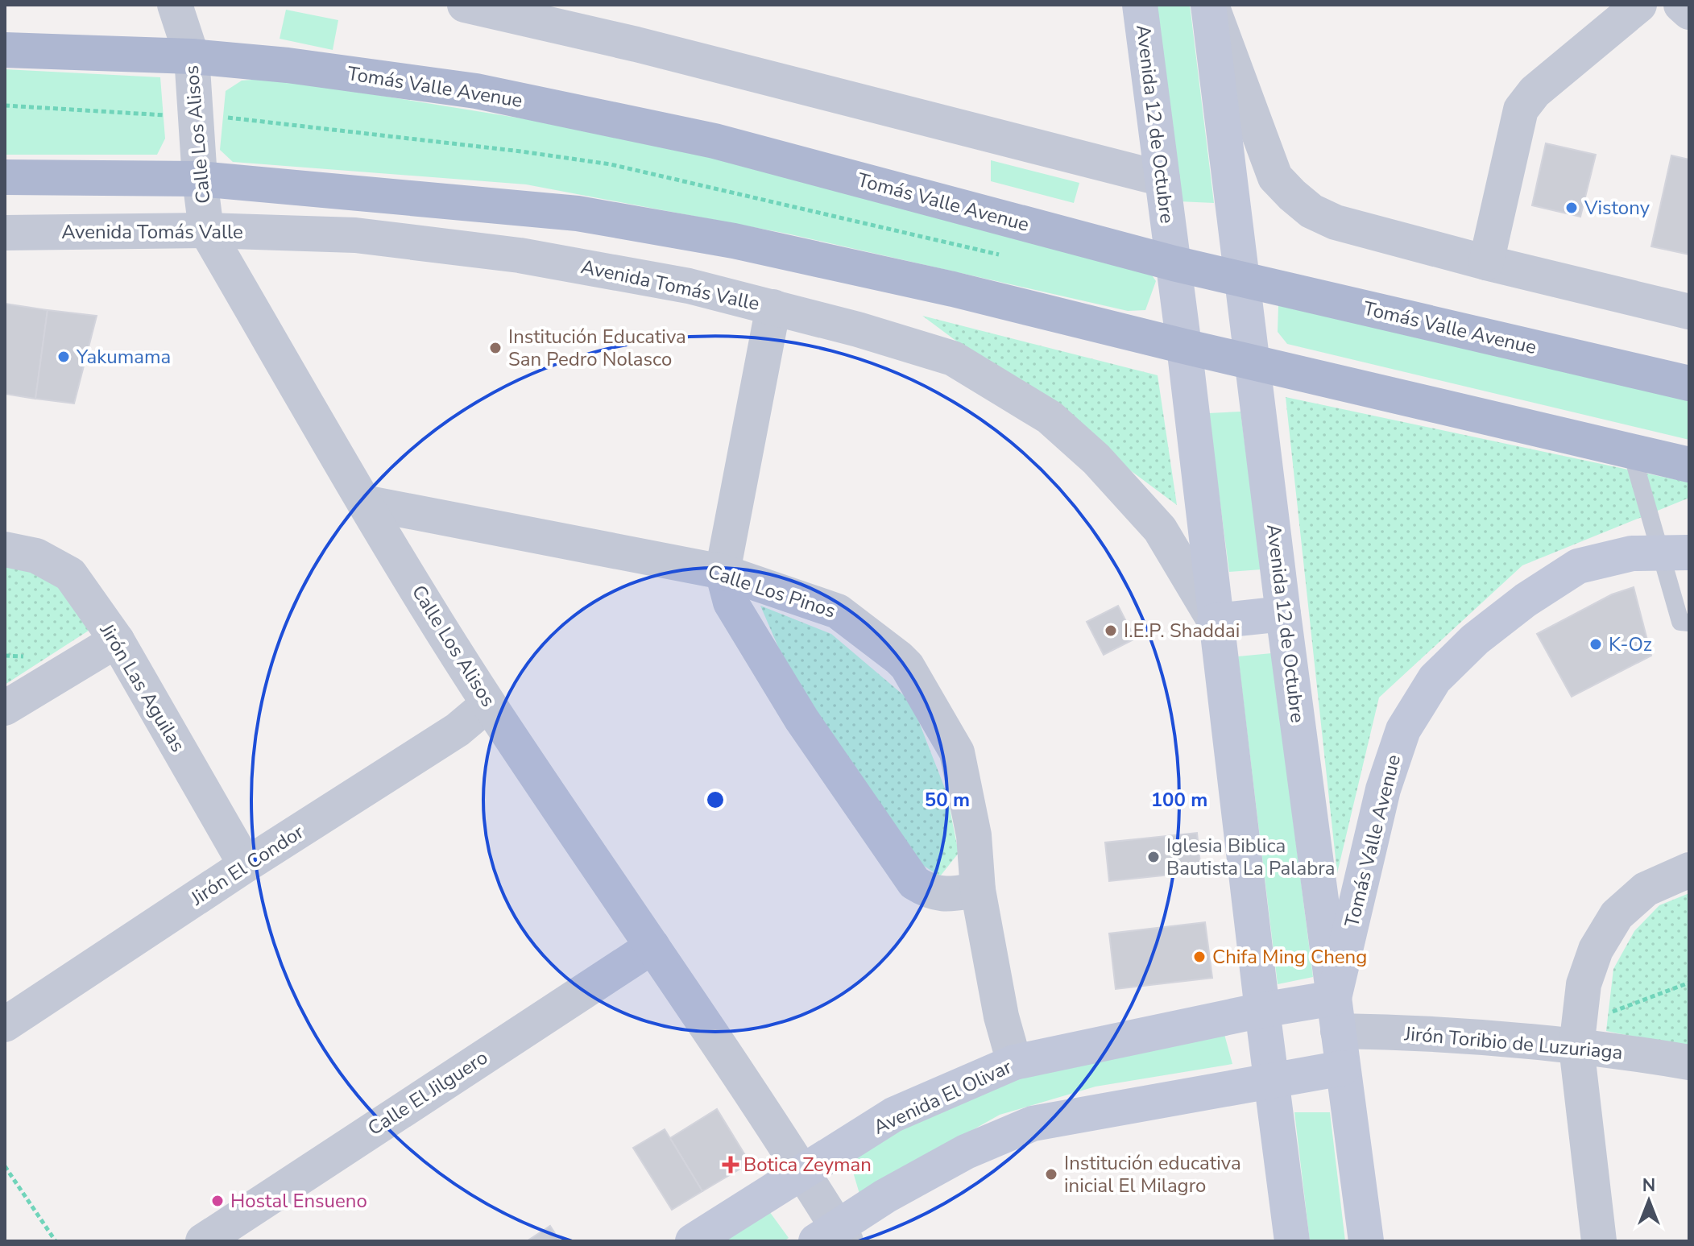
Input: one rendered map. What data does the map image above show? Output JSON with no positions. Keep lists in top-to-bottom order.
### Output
{
  "streets": {
    "main road": ["Tomás Valle Avenue", "Avenida 12 de Octubre", "Avenida El Olivar"],
    "street": [
      "Calle Los Alisos",
      "Avenida Tomás Valle",
      "Calle Los Pinos",
      "Jirón Las Aguilas",
      "Jirón El Condor",
      "Jirón Toribio de Luzuriaga",
      "Calle El Jilguero"
    ]
  },
  "crossings": [
    ["Tomás Valle Avenue", "Avenida 12 de Octubre"],
    ["Tomás Valle Avenue", "Calle Los Alisos"],
    ["Tomás Valle Avenue", "Jirón Toribio de Luzuriaga"],
    ["Tomás Valle Avenue", "Avenida El Olivar"],
    ["Avenida 12 de Octubre", "Avenida Tomás Valle"],
    ["Avenida 12 de Octubre", "Jirón Toribio de Luzuriaga"],
    ["Avenida 12 de Octubre", "Avenida El Olivar"],
    ["Calle Los Alisos", "Avenida Tomás Valle"],
    ["Calle Los Alisos", "Calle Los Pinos"],
    ["Calle Los Alisos", "Jirón El Condor"],
    ["Calle Los Alisos", "Calle El Jilguero"],
    ["Calle Los Alisos", "Avenida El Olivar"],
    ["Calle Los Pinos", "Avenida El Olivar"],
    ["Jirón Las Aguilas", "Jirón El Condor"],
    ["Jirón Toribio de Luzuriaga", "Avenida El Olivar"]
  ],
  "places": {
    "other": [
      "Vistony",
      "Institución Educativa San Pedro Nolasco",
      "Yakumama",
      "I.E.P. Shaddai",
      "K-Oz",
      "Iglesia Biblica Bautista La Palabra",
      "Chifa Ming Cheng",
      "Institución educativa inicial El Milagro",
      "Hostal Ensueno"
    ],
    "health": ["Botica Zeyman"]
  },
  "north": "top",
  "rings": ["50 m", "100 m"]
}
